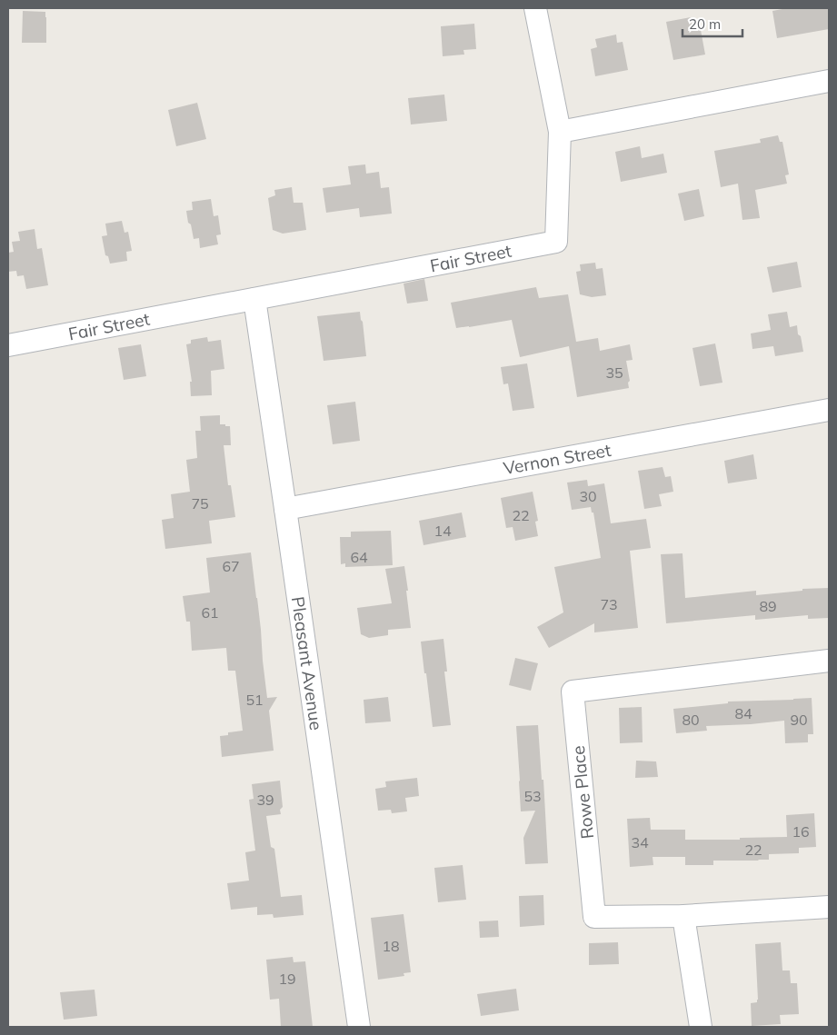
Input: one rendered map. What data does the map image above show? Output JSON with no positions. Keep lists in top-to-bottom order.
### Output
{
  "streets": {
    "street": [
      "Fair Street",
      "Vernon Street",
      "Pleasant Avenue",
      "Rowe Place"
    ]
  },
  "crossings": [
    ["Fair Street", "Pleasant Avenue"],
    ["Vernon Street", "Pleasant Avenue"]
  ],
  "house_numbers": [
    "35",
    "30",
    "75",
    "22",
    "14",
    "64",
    "67",
    "73",
    "89",
    "61",
    "51",
    "84",
    "80",
    "90",
    "53",
    "39",
    "16",
    "34",
    "22",
    "18",
    "19"
  ],
  "scale_bar": "20 m"
}
